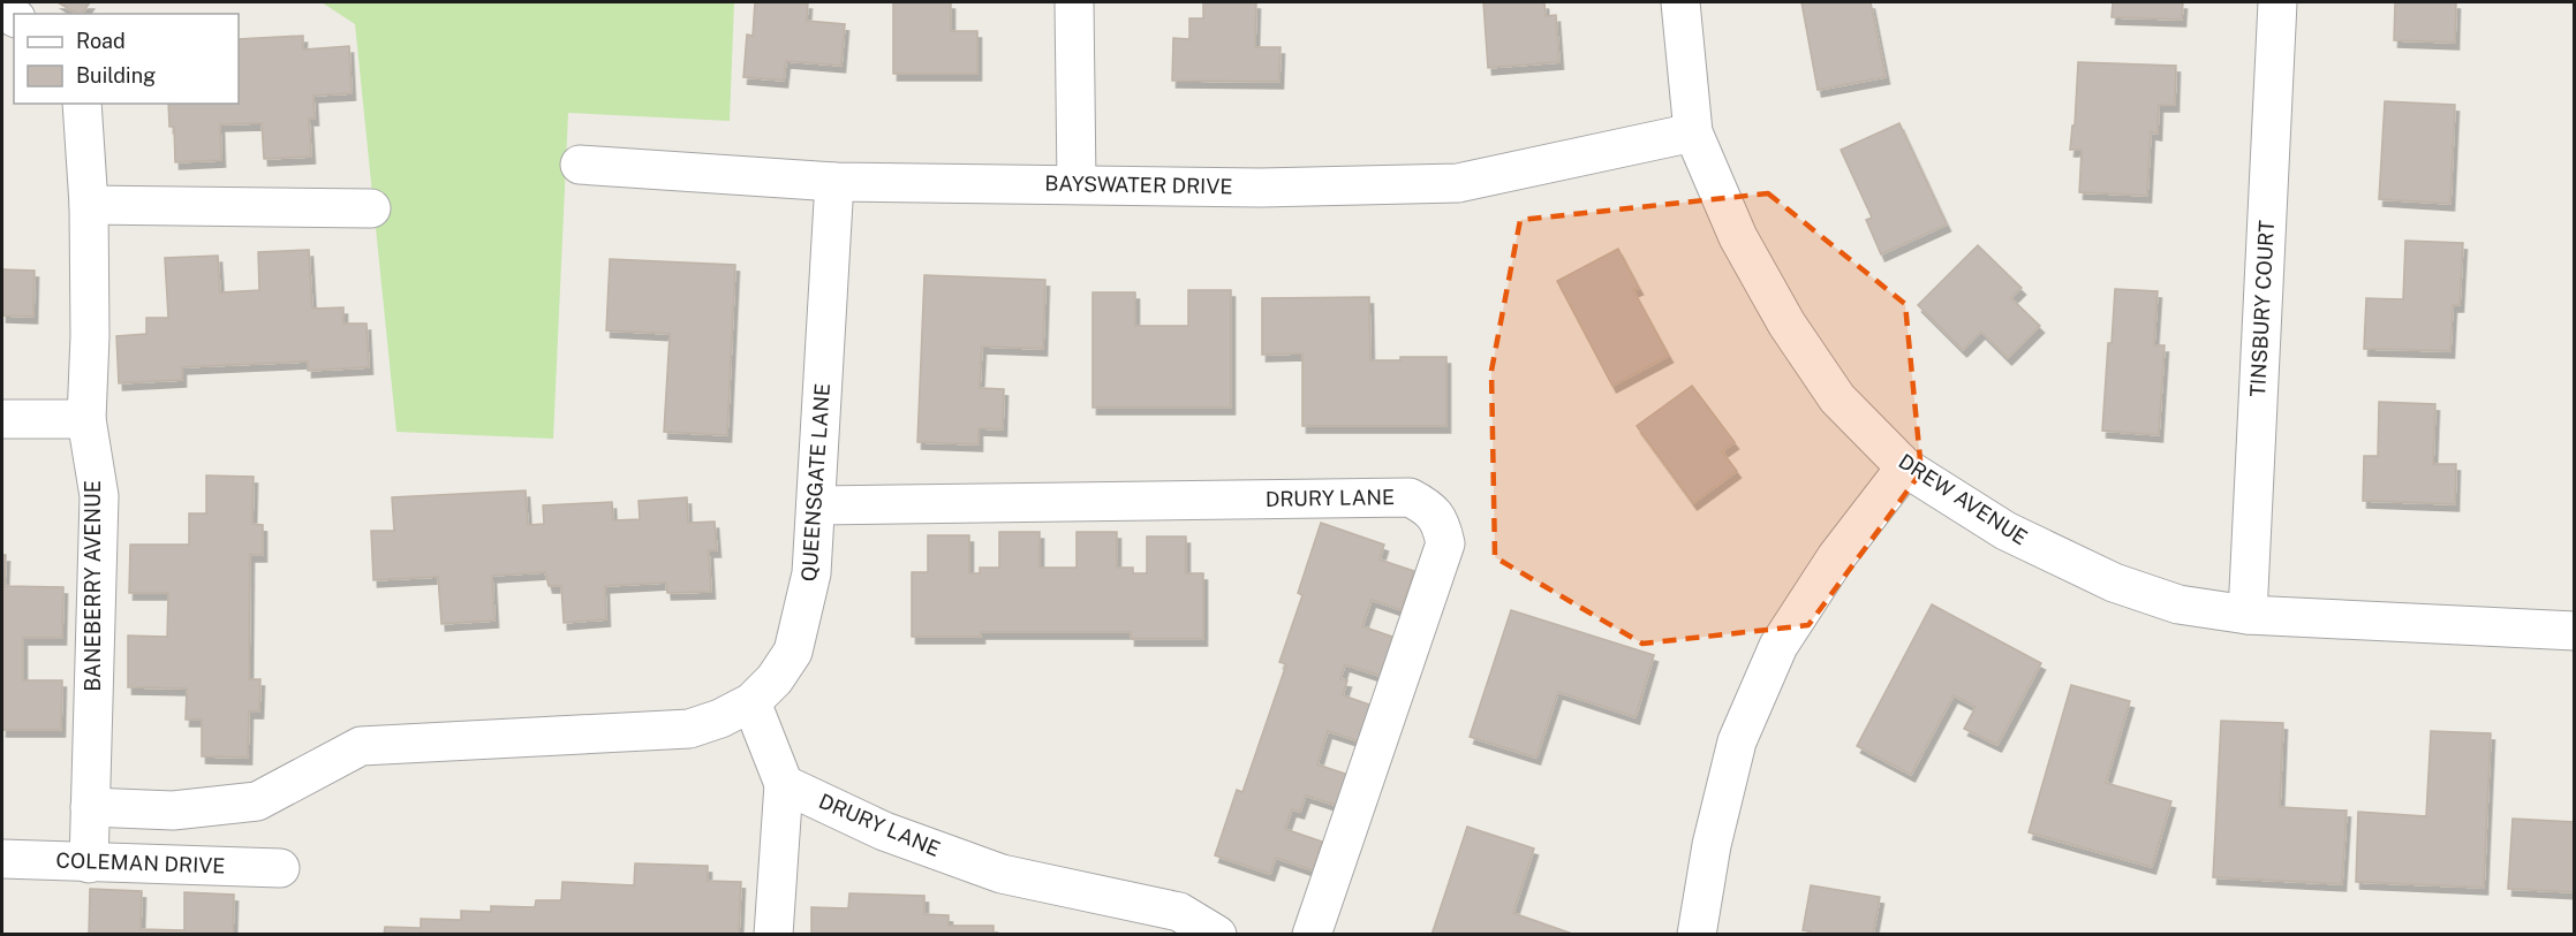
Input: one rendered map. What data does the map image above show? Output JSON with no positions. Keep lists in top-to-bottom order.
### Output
{
  "streets": {
    "street": [
      "BAYSWATER DRIVE",
      "TINSBURY COURT",
      "QUEENSGATE LANE",
      "DRURY LANE",
      "DREW AVENUE",
      "BANEBERRY AVENUE",
      "COLEMAN DRIVE"
    ]
  },
  "crossings": [
    ["BAYSWATER DRIVE", "QUEENSGATE LANE"],
    ["BAYSWATER DRIVE", "DREW AVENUE"],
    ["TINSBURY COURT", "DREW AVENUE"],
    ["QUEENSGATE LANE", "DRURY LANE"],
    ["QUEENSGATE LANE", "BANEBERRY AVENUE"],
    ["BANEBERRY AVENUE", "COLEMAN DRIVE"]
  ],
  "legend": ["Road", "Building"]
}
